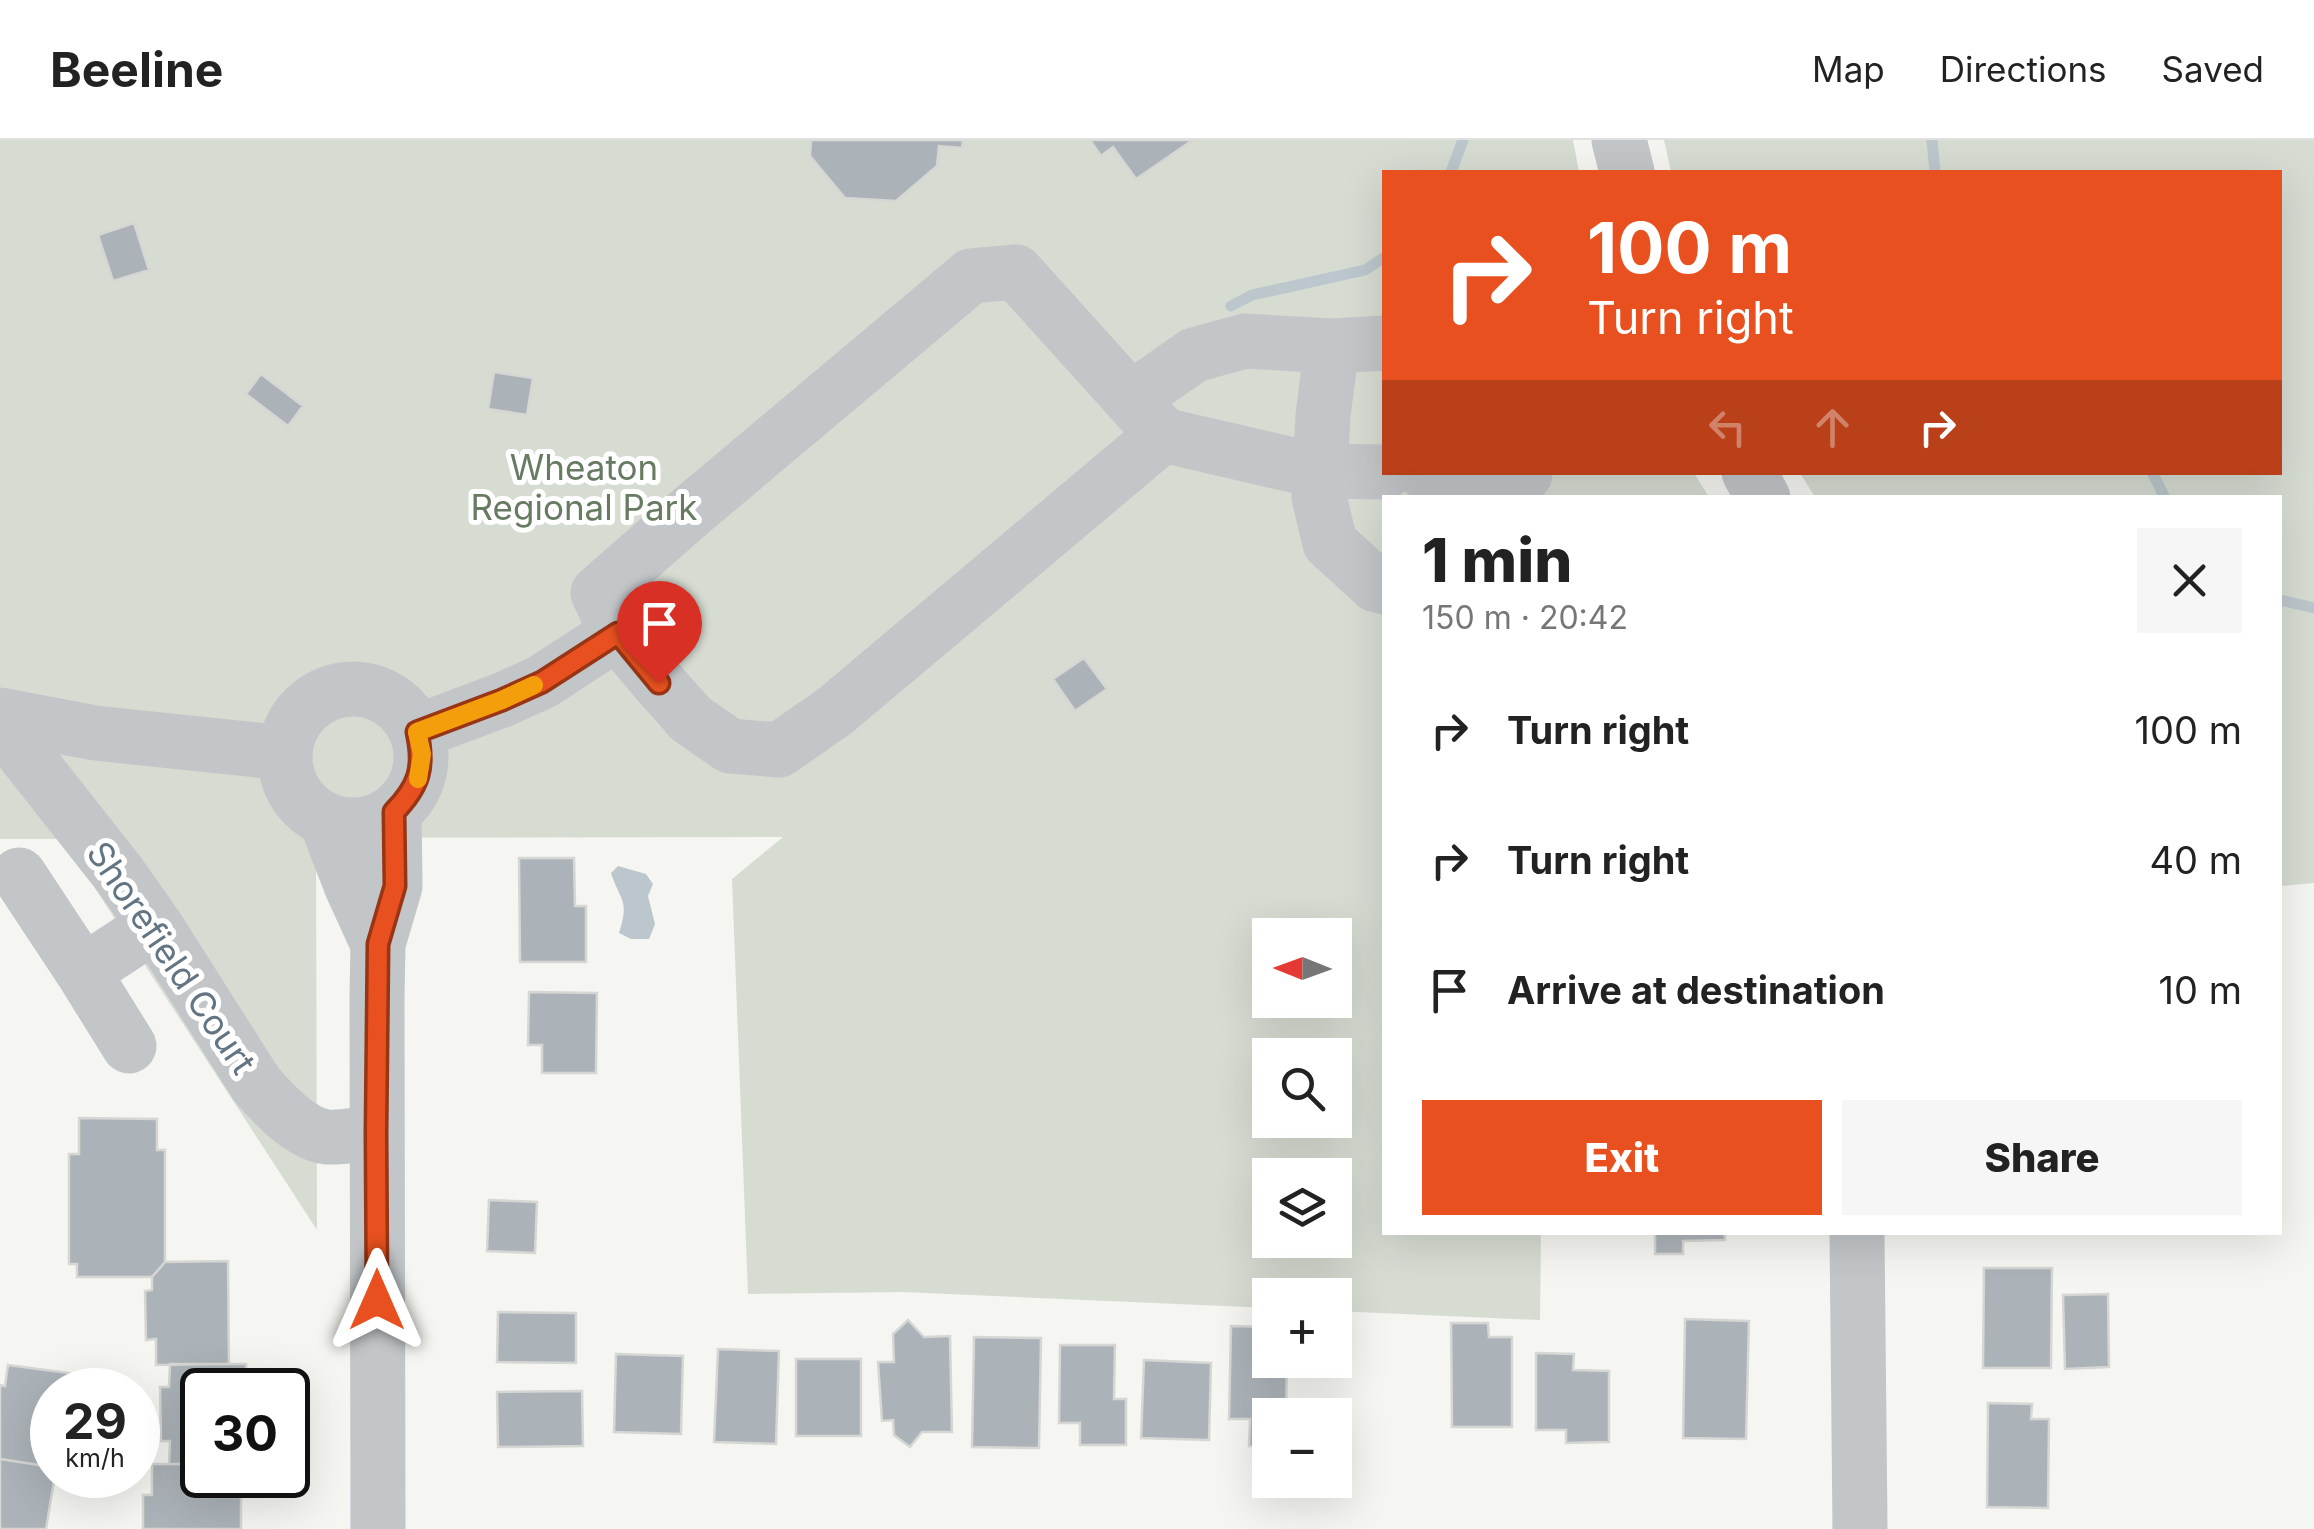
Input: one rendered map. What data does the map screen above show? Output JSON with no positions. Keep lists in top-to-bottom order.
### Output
{
  "streets": {
    "street": ["Shorefield Court"]
  },
  "parks": ["Wheaton Regional Park"],
  "north": "left",
  "page": {
    "header": "Beeline",
    "nav": ["Map", "Directions", "Saved"],
    "turn": ["100 m", "Turn right"],
    "heading": ["1 min", "150 m · 20:42"],
    "list": [
      {
        "name": "Turn right",
        "value": "100 m"
      },
      {
        "name": "Turn right",
        "value": "40 m"
      },
      {
        "name": "Arrive at destination",
        "value": "10 m"
      }
    ],
    "map_buttons": ["+", "−"],
    "buttons": ["Exit", "Share"],
    "speed": "29 km/h",
    "limit": "30"
  }
}
